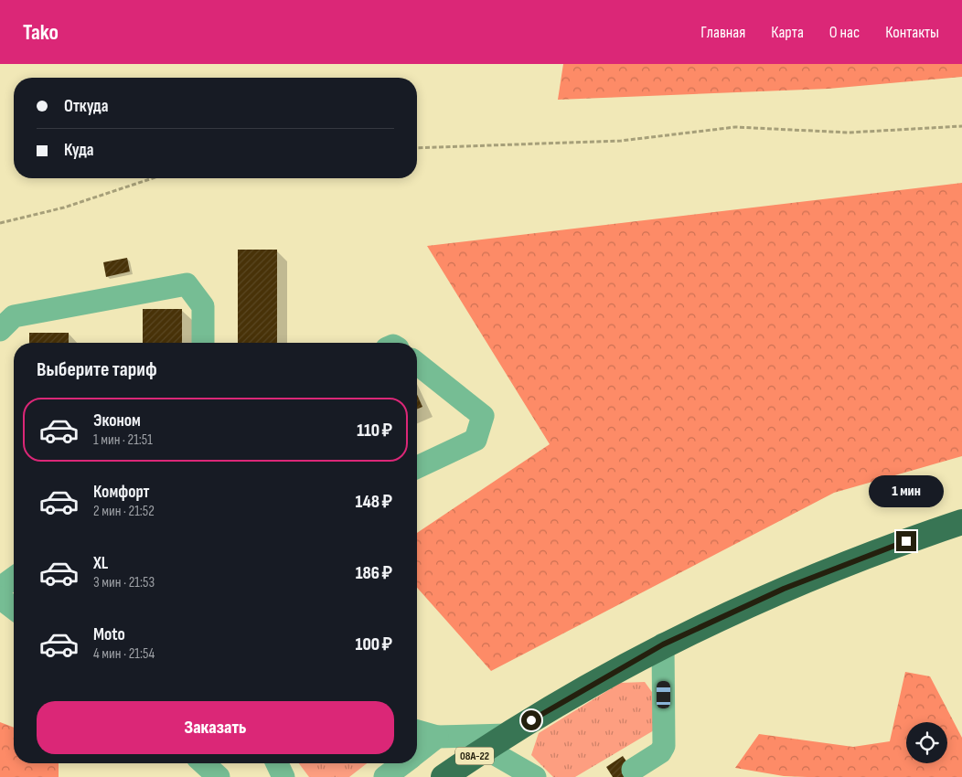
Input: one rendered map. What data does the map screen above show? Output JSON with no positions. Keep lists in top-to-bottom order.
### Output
{
  "streets": {
    "highway": ["08А-22"]
  },
  "page": {
    "header": "Tako",
    "nav": [
      "Главная",
      "Карта",
      "О нас",
      "Контакты"
    ],
    "banner": ["Откуда", "Куда"],
    "heading": "Выберите тариф",
    "list": [
      {
        "name": "Эконом",
        "note": "1 мин · 21:51",
        "value": "110 ₽"
      },
      {
        "name": "Комфорт",
        "note": "2 мин · 21:52",
        "value": "148 ₽"
      },
      {
        "name": "XL",
        "note": "3 мин · 21:53",
        "value": "186 ₽"
      },
      {
        "name": "Moto",
        "note": "4 мин · 21:54",
        "value": "100 ₽"
      }
    ],
    "bubble": "1 мин",
    "buttons": "Заказать"
  }
}
